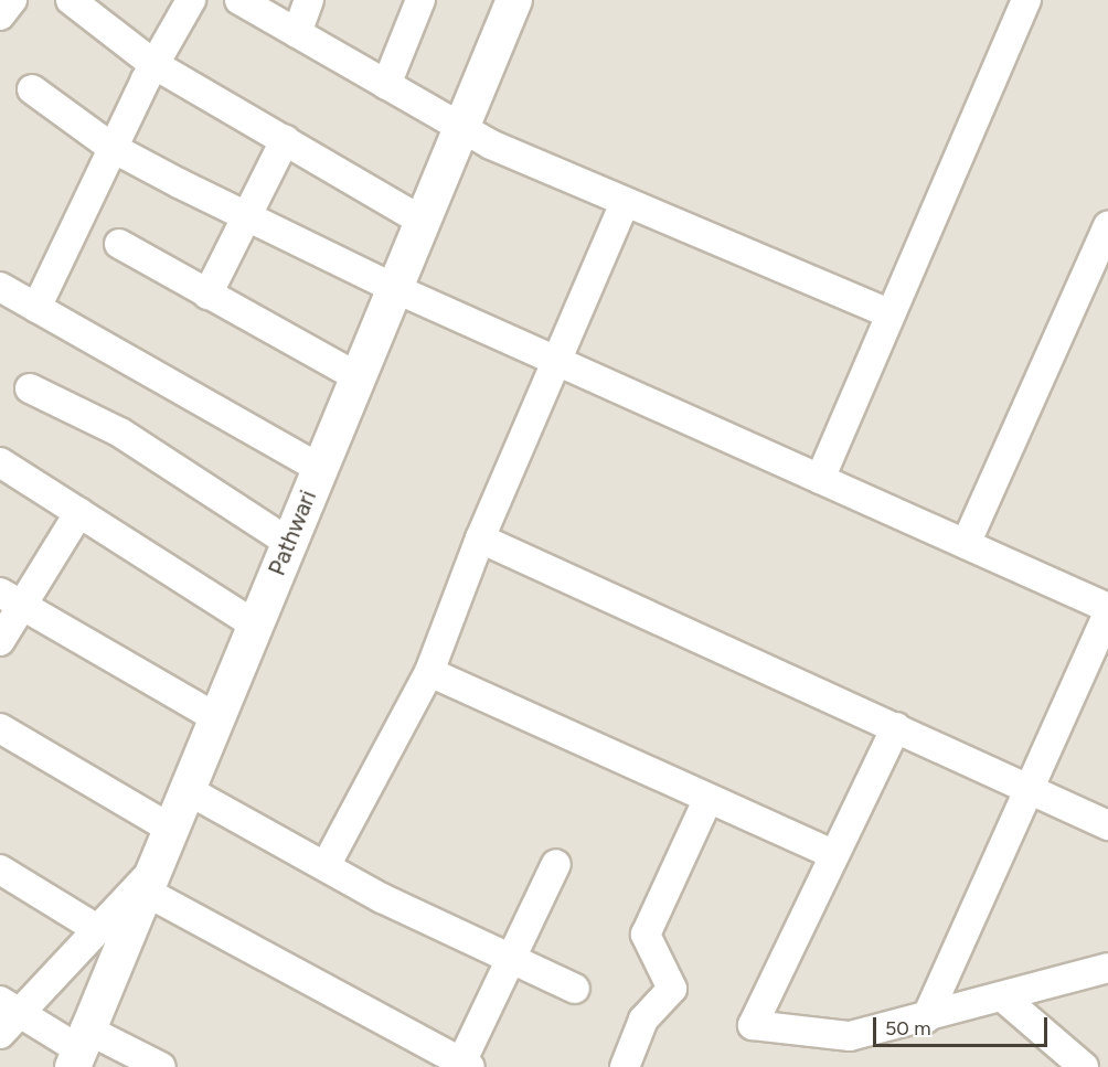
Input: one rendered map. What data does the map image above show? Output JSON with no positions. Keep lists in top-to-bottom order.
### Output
{
  "streets": {
    "street": ["Pathwari"]
  },
  "scale_bar": "50 m"
}
